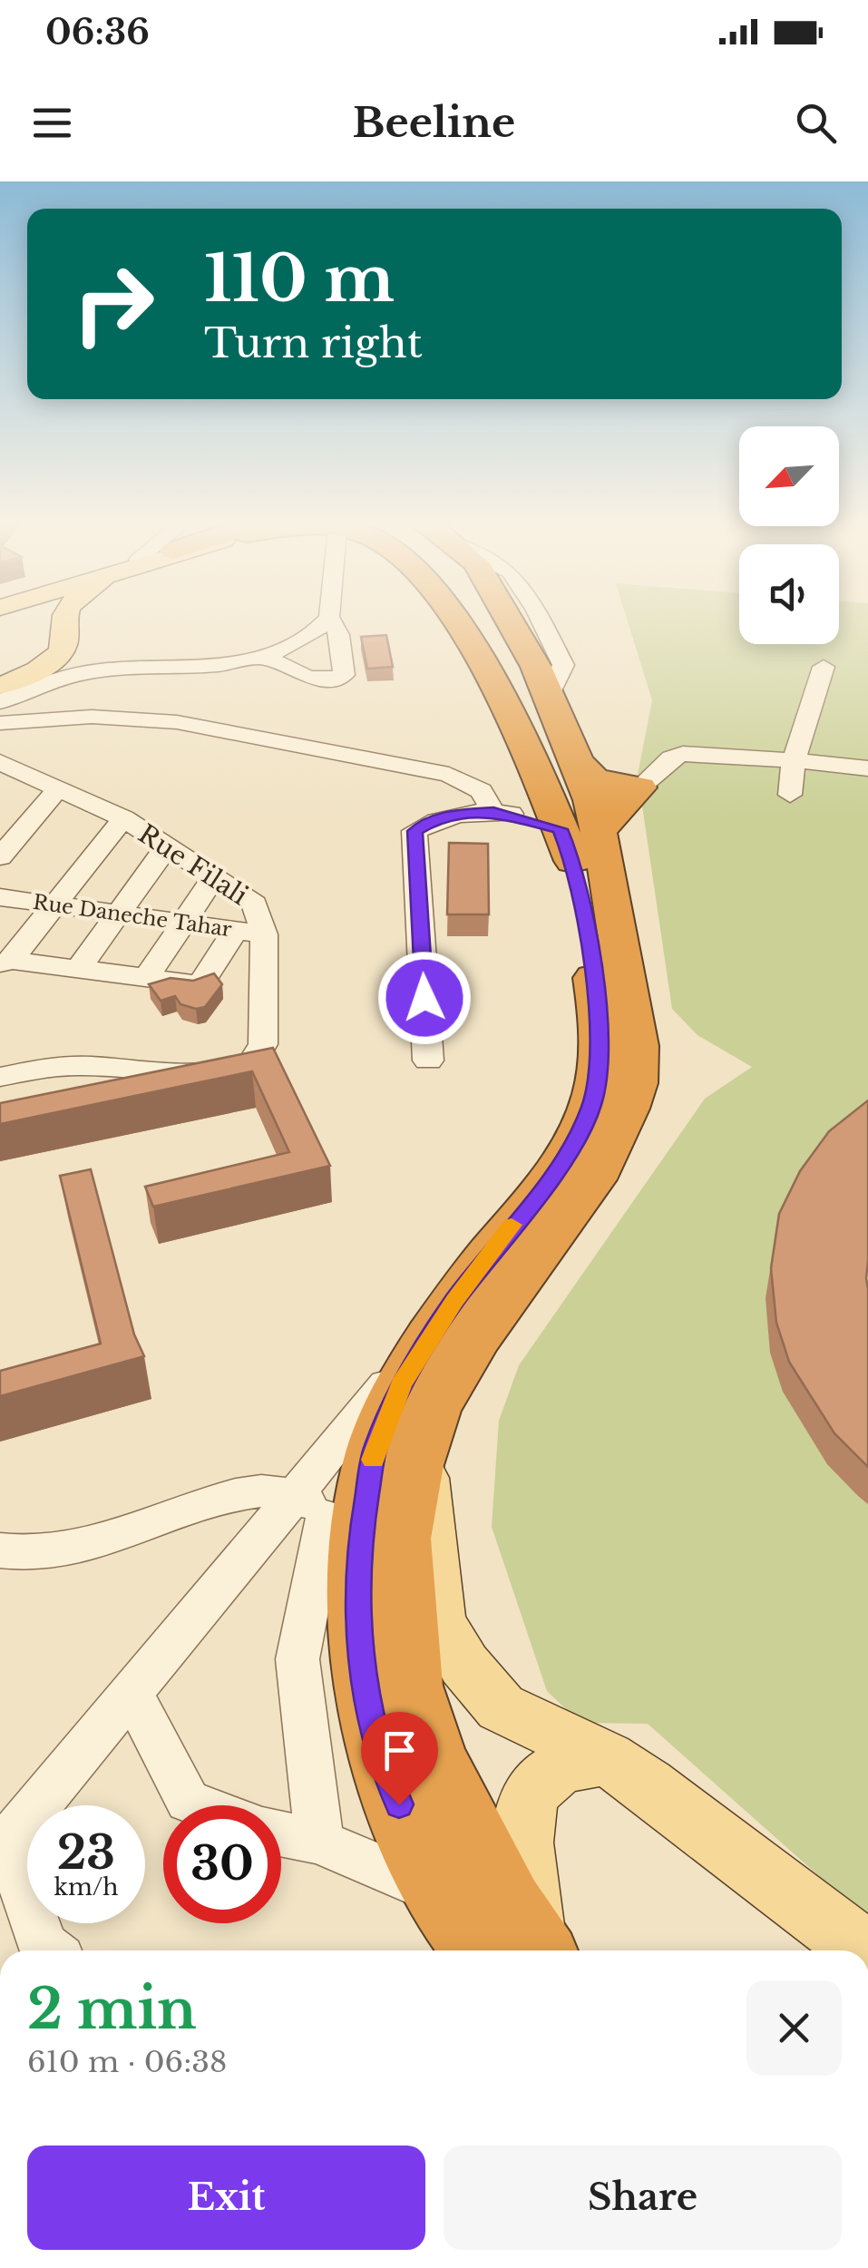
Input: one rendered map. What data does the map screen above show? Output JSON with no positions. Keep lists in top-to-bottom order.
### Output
{
  "streets": {
    "street": ["Rue Filali", "Rue Daneche Tahar"]
  },
  "crossings": [
    ["Rue Filali", "Rue Daneche Tahar"]
  ],
  "north": "bottom left",
  "page": {
    "status": "06:36",
    "header": "Beeline",
    "turn": ["110 m", "Turn right"],
    "speed": "23 km/h",
    "limit": "30",
    "heading": ["2 min", "610 m · 06:38"],
    "buttons": ["Exit", "Share"]
  }
}
